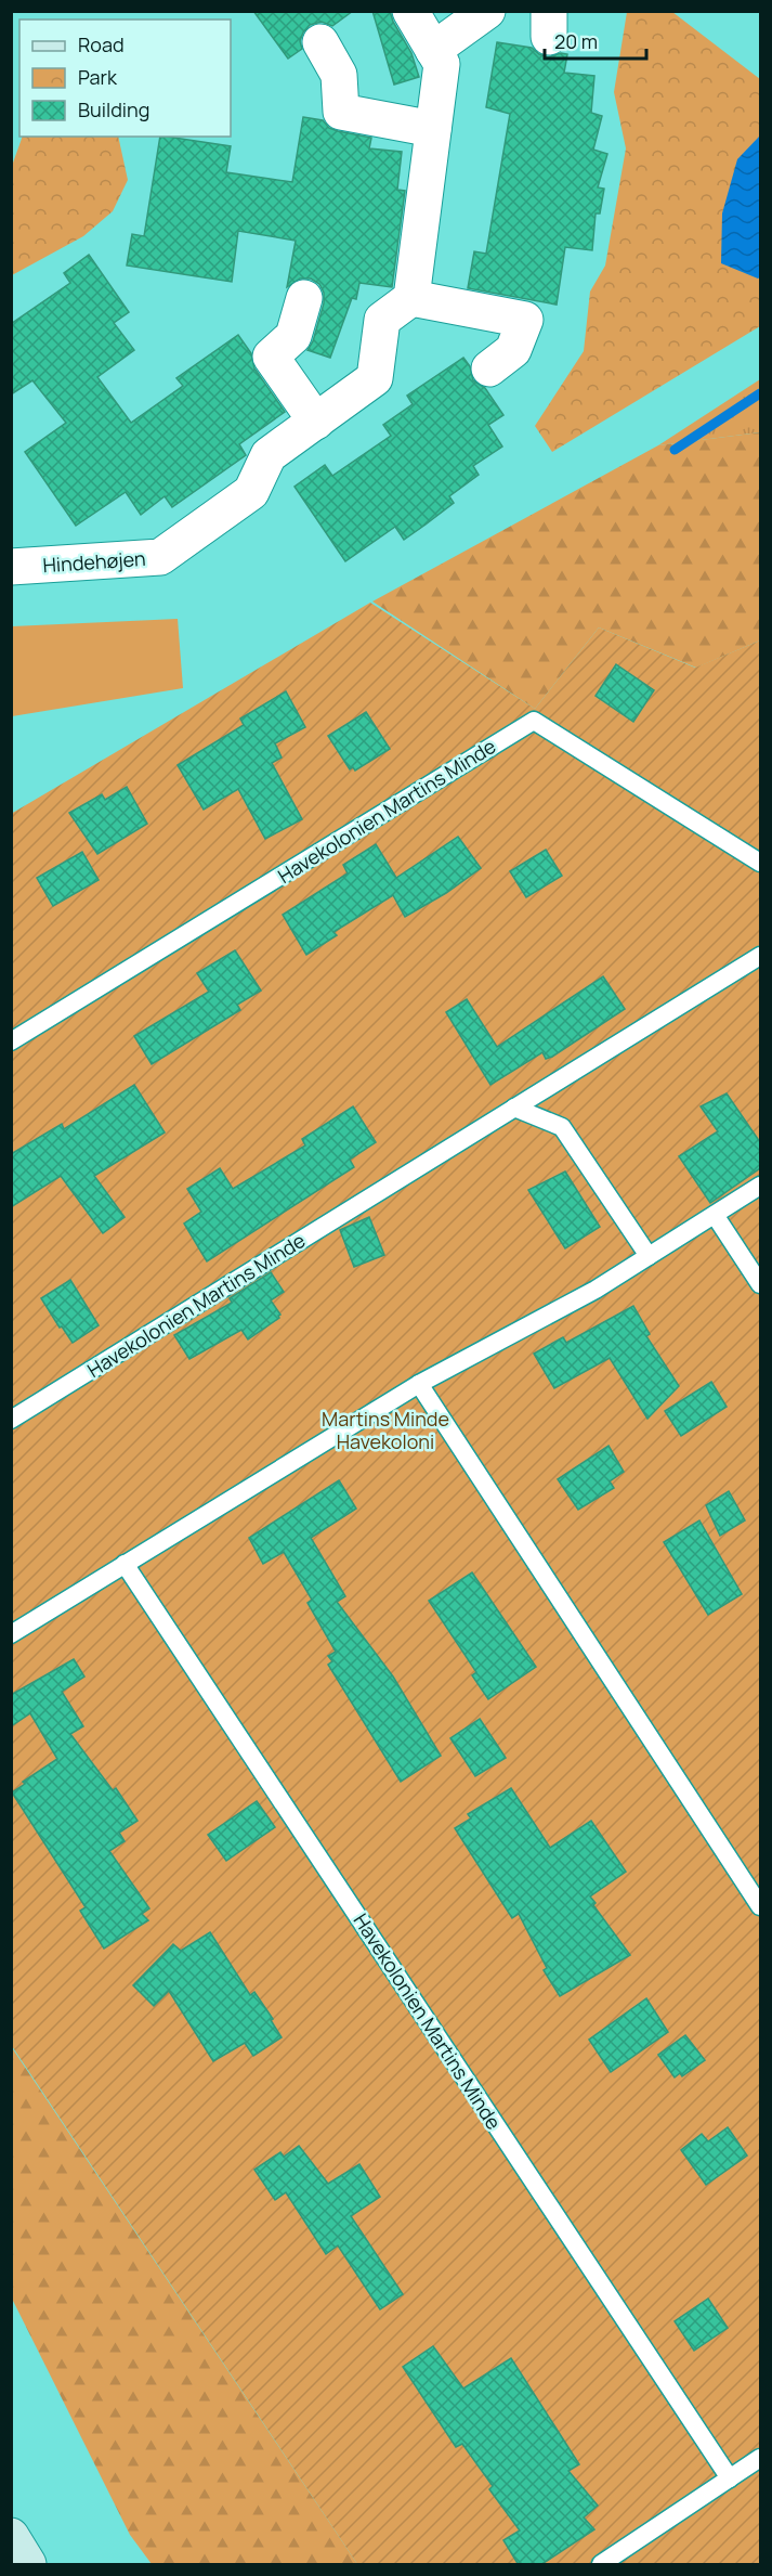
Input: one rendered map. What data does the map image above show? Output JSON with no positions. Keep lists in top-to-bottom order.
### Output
{
  "streets": {
    "street": ["Hindehøjen"],
    "lane": ["Havekolonien Martins Minde"]
  },
  "parks": ["Martins Minde Havekoloni"],
  "legend": ["Road", "Park", "Building"],
  "scale_bar": "20 m"
}
